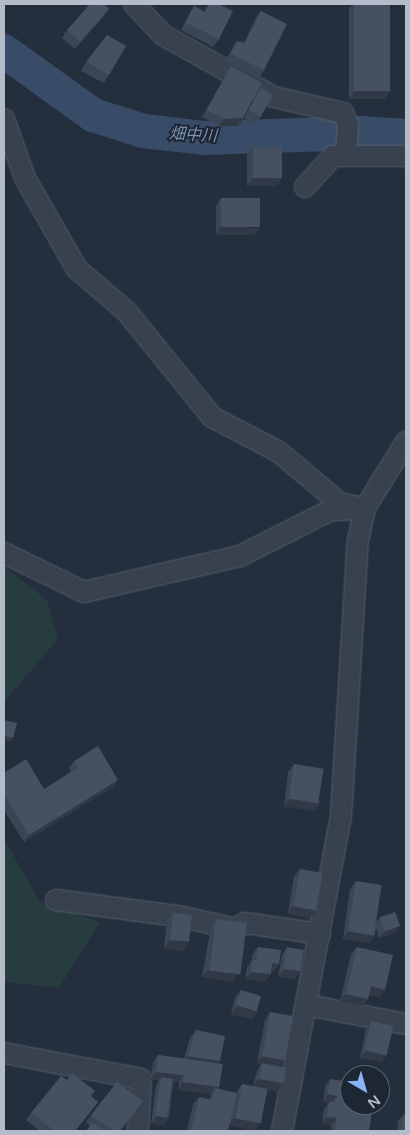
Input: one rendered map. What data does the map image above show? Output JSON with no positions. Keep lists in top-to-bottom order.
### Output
{
  "water": ["畑中川"],
  "north": "bottom right"
}
